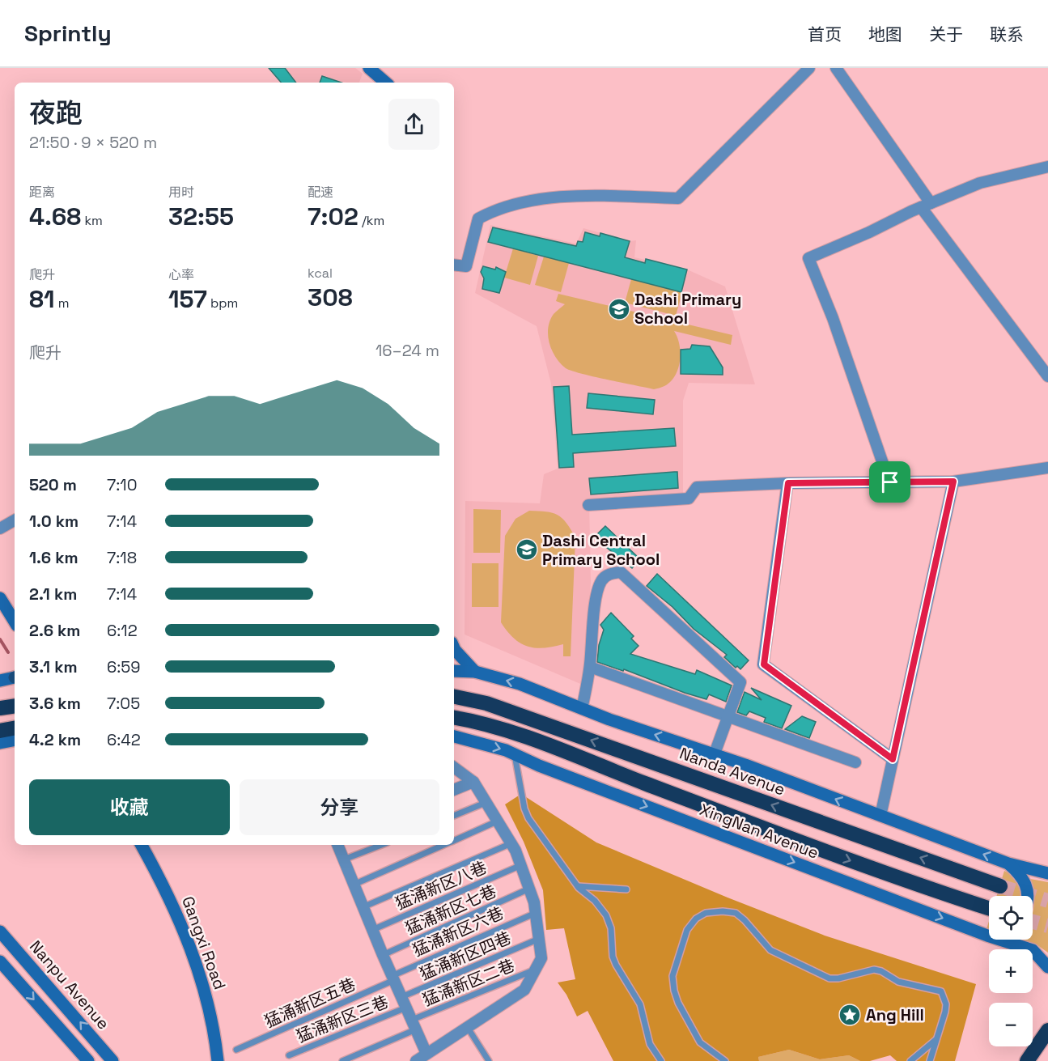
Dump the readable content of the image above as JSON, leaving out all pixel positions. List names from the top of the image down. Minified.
{"streets":{"highway":["Nanda Avenue"],"main road":["XingNan Avenue","Gangxi Road","Nanpu Avenue"],"lane":["猛涌新区八巷","猛涌新区七巷","猛涌新区六巷","猛涌新区四巷","猛涌新区二巷","猛涌新区五巷","猛涌新区三巷"]},"crossings":[["猛涌新区六巷","猛涌新区五巷"],["猛涌新区四巷","猛涌新区三巷"]],"places":{"school or university":["Dashi Primary School","Dashi Central Primary School"],"place":["Ang Hill"]},"page":{"header":"Sprintly","nav":["首页","地图","关于","联系"],"heading":["夜跑","21:50 · 9 × 520 m"],"stats":[["距离","4.68 km"],["用时","32:55"],["配速","7:02 /km"],["爬升","81 m"],["心率","157 bpm"],["kcal","308"]],"chart":["爬升","16–24 m"],"list":[{"name":"520 m","note":"7:10"},{"name":"1.0 km","note":"7:14"},{"name":"1.6 km","note":"7:18"},{"name":"2.1 km","note":"7:14"},{"name":"2.6 km","note":"6:12"},{"name":"3.1 km","note":"6:59"},{"name":"3.6 km","note":"7:05"},{"name":"4.2 km","note":"6:42"}],"buttons":["收藏","分享"],"map_buttons":["+","−"]}}
